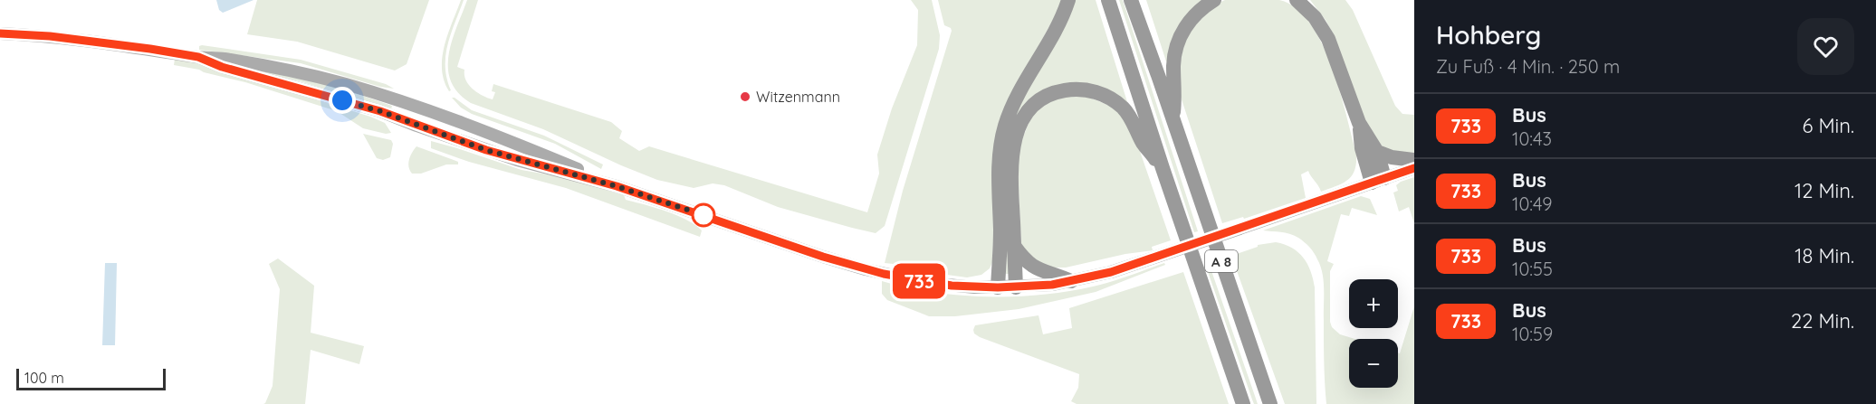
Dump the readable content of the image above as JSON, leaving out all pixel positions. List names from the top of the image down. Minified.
{"streets":{"highway":["A 8"]},"places":["Witzenmann"],"lines":["bus line 733"],"scale_bar":"100 m","page":{"on_map":"733","heading":["Hohberg","Zu Fuß · 4 Min. · 250 m"],"list":[{"mark":"733","name":"Bus","note":"10:43","value":"6 Min."},{"mark":"733","name":"Bus","note":"10:49","value":"12 Min."},{"mark":"733","name":"Bus","note":"10:55","value":"18 Min."},{"mark":"733","name":"Bus","note":"10:59","value":"22 Min."}],"map_buttons":["+","−"],"scale":"100 m"}}
